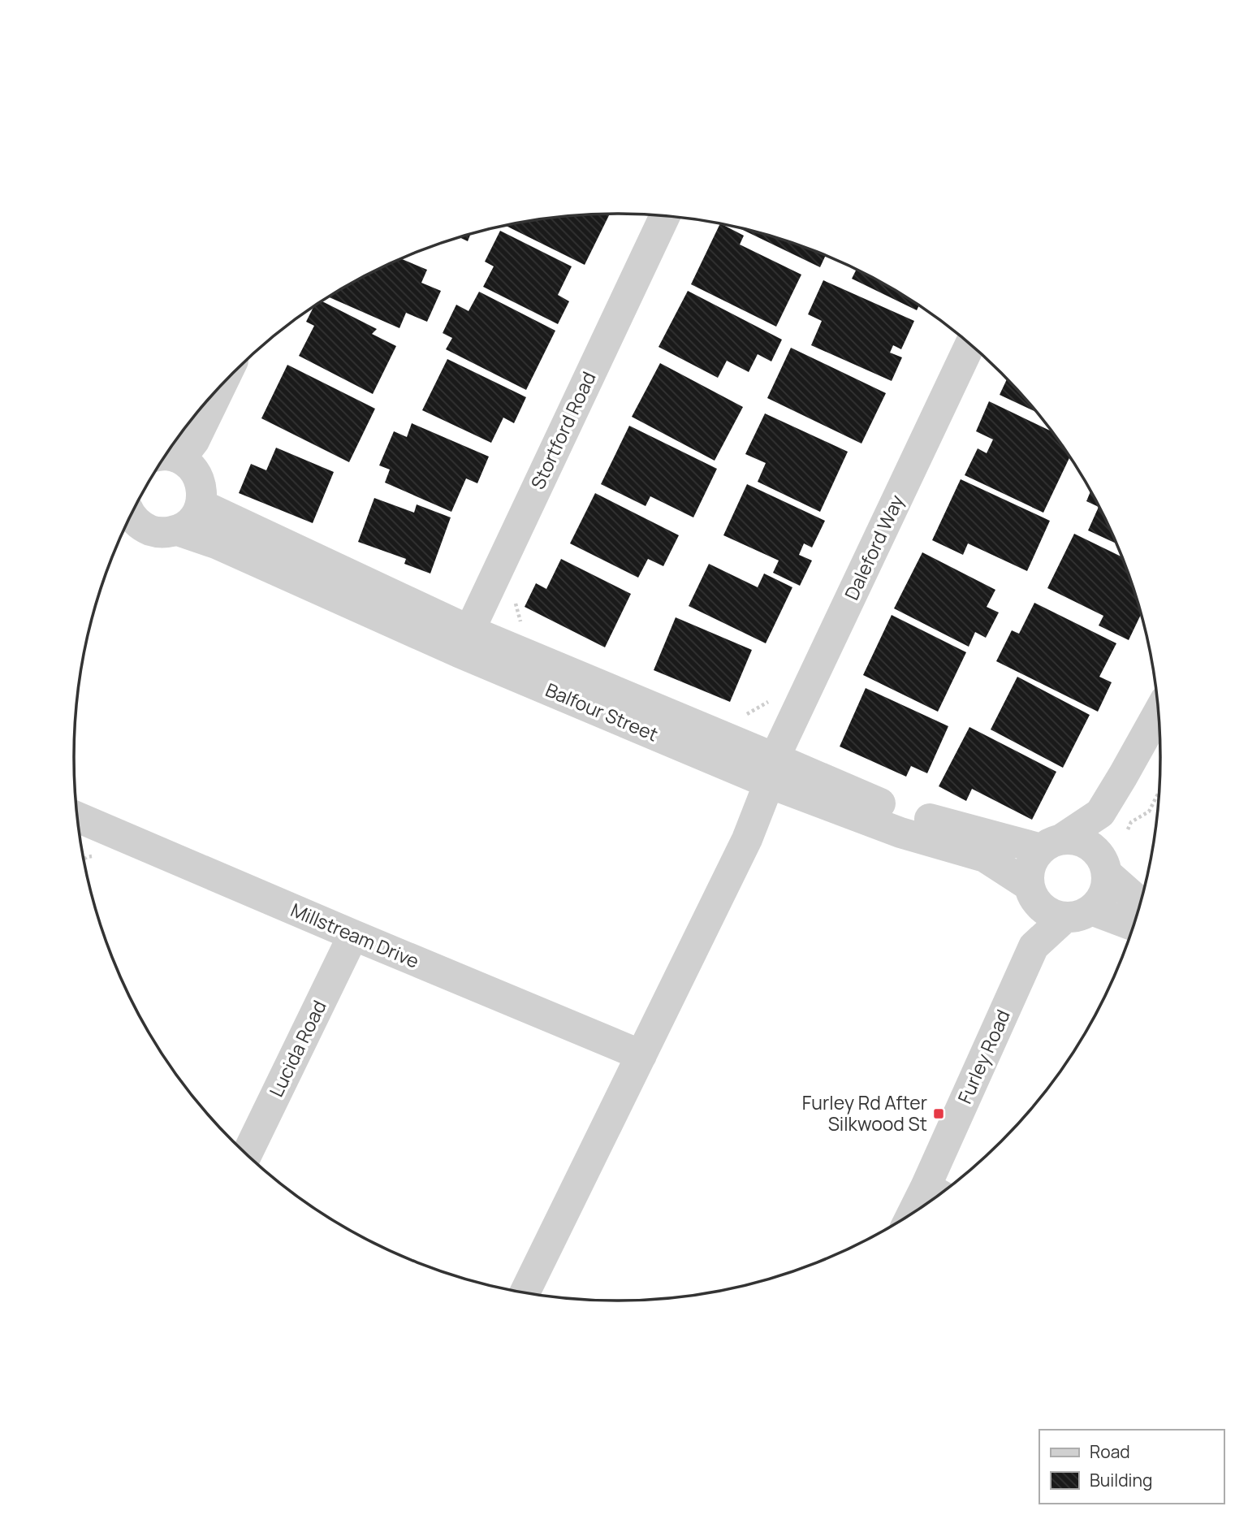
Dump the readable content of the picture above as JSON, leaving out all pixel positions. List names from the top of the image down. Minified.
{"streets":{"street":["Stortford Road","Daleford Way","Balfour Street","Millstream Drive","Lucida Road","Furley Road"]},"crossings":[["Stortford Road","Balfour Street"],["Daleford Way","Balfour Street"],["Balfour Street","Furley Road"],["Millstream Drive","Lucida Road"]],"places":{"transit":["Furley Rd After Silkwood St"]},"legend":["Road","Building"]}
